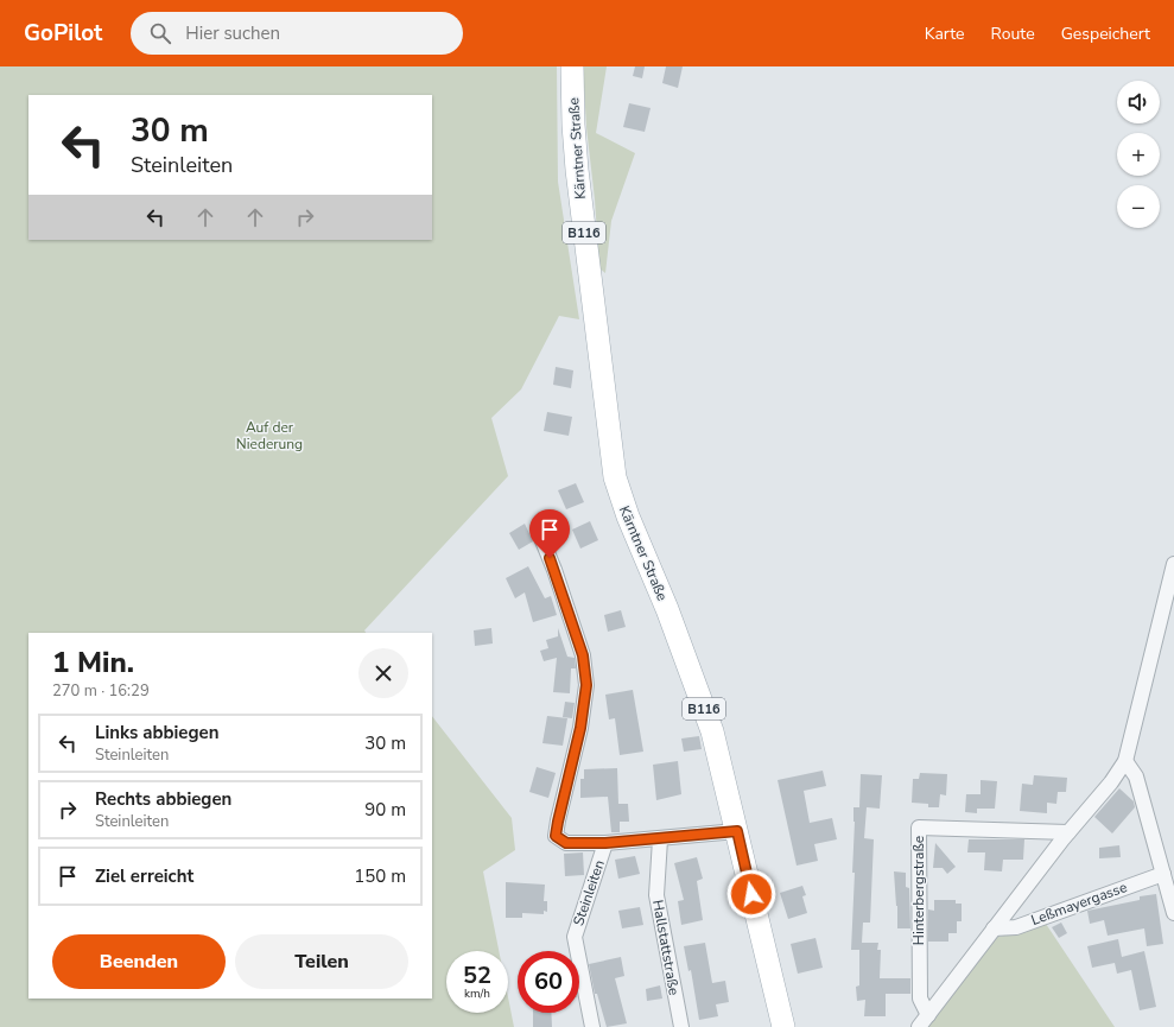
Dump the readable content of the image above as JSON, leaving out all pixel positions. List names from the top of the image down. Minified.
{"streets":{"main road":["Kärntner Straße","B116"],"street":["Hinterbergstraße","Steinleiten","Leßmayergasse","Hallstattstraße"]},"crossings":[["Kärntner Straße","Steinleiten"],["Steinleiten","Hallstattstraße"]],"parks":["Auf der Niederung"],"page":{"header":"GoPilot","search":"Hier suchen","nav":["Karte","Route","Gespeichert"],"map_buttons":["+","−"],"turn":["30 m","Steinleiten"],"heading":["1 Min.","270 m · 16:29"],"list":[{"name":"Links abbiegen","note":"Steinleiten","value":"30 m"},{"name":"Rechts abbiegen","note":"Steinleiten","value":"90 m"},{"name":"Ziel erreicht","value":"150 m"}],"buttons":["Beenden","Teilen"],"speed":"52 km/h","limit":"60"}}
